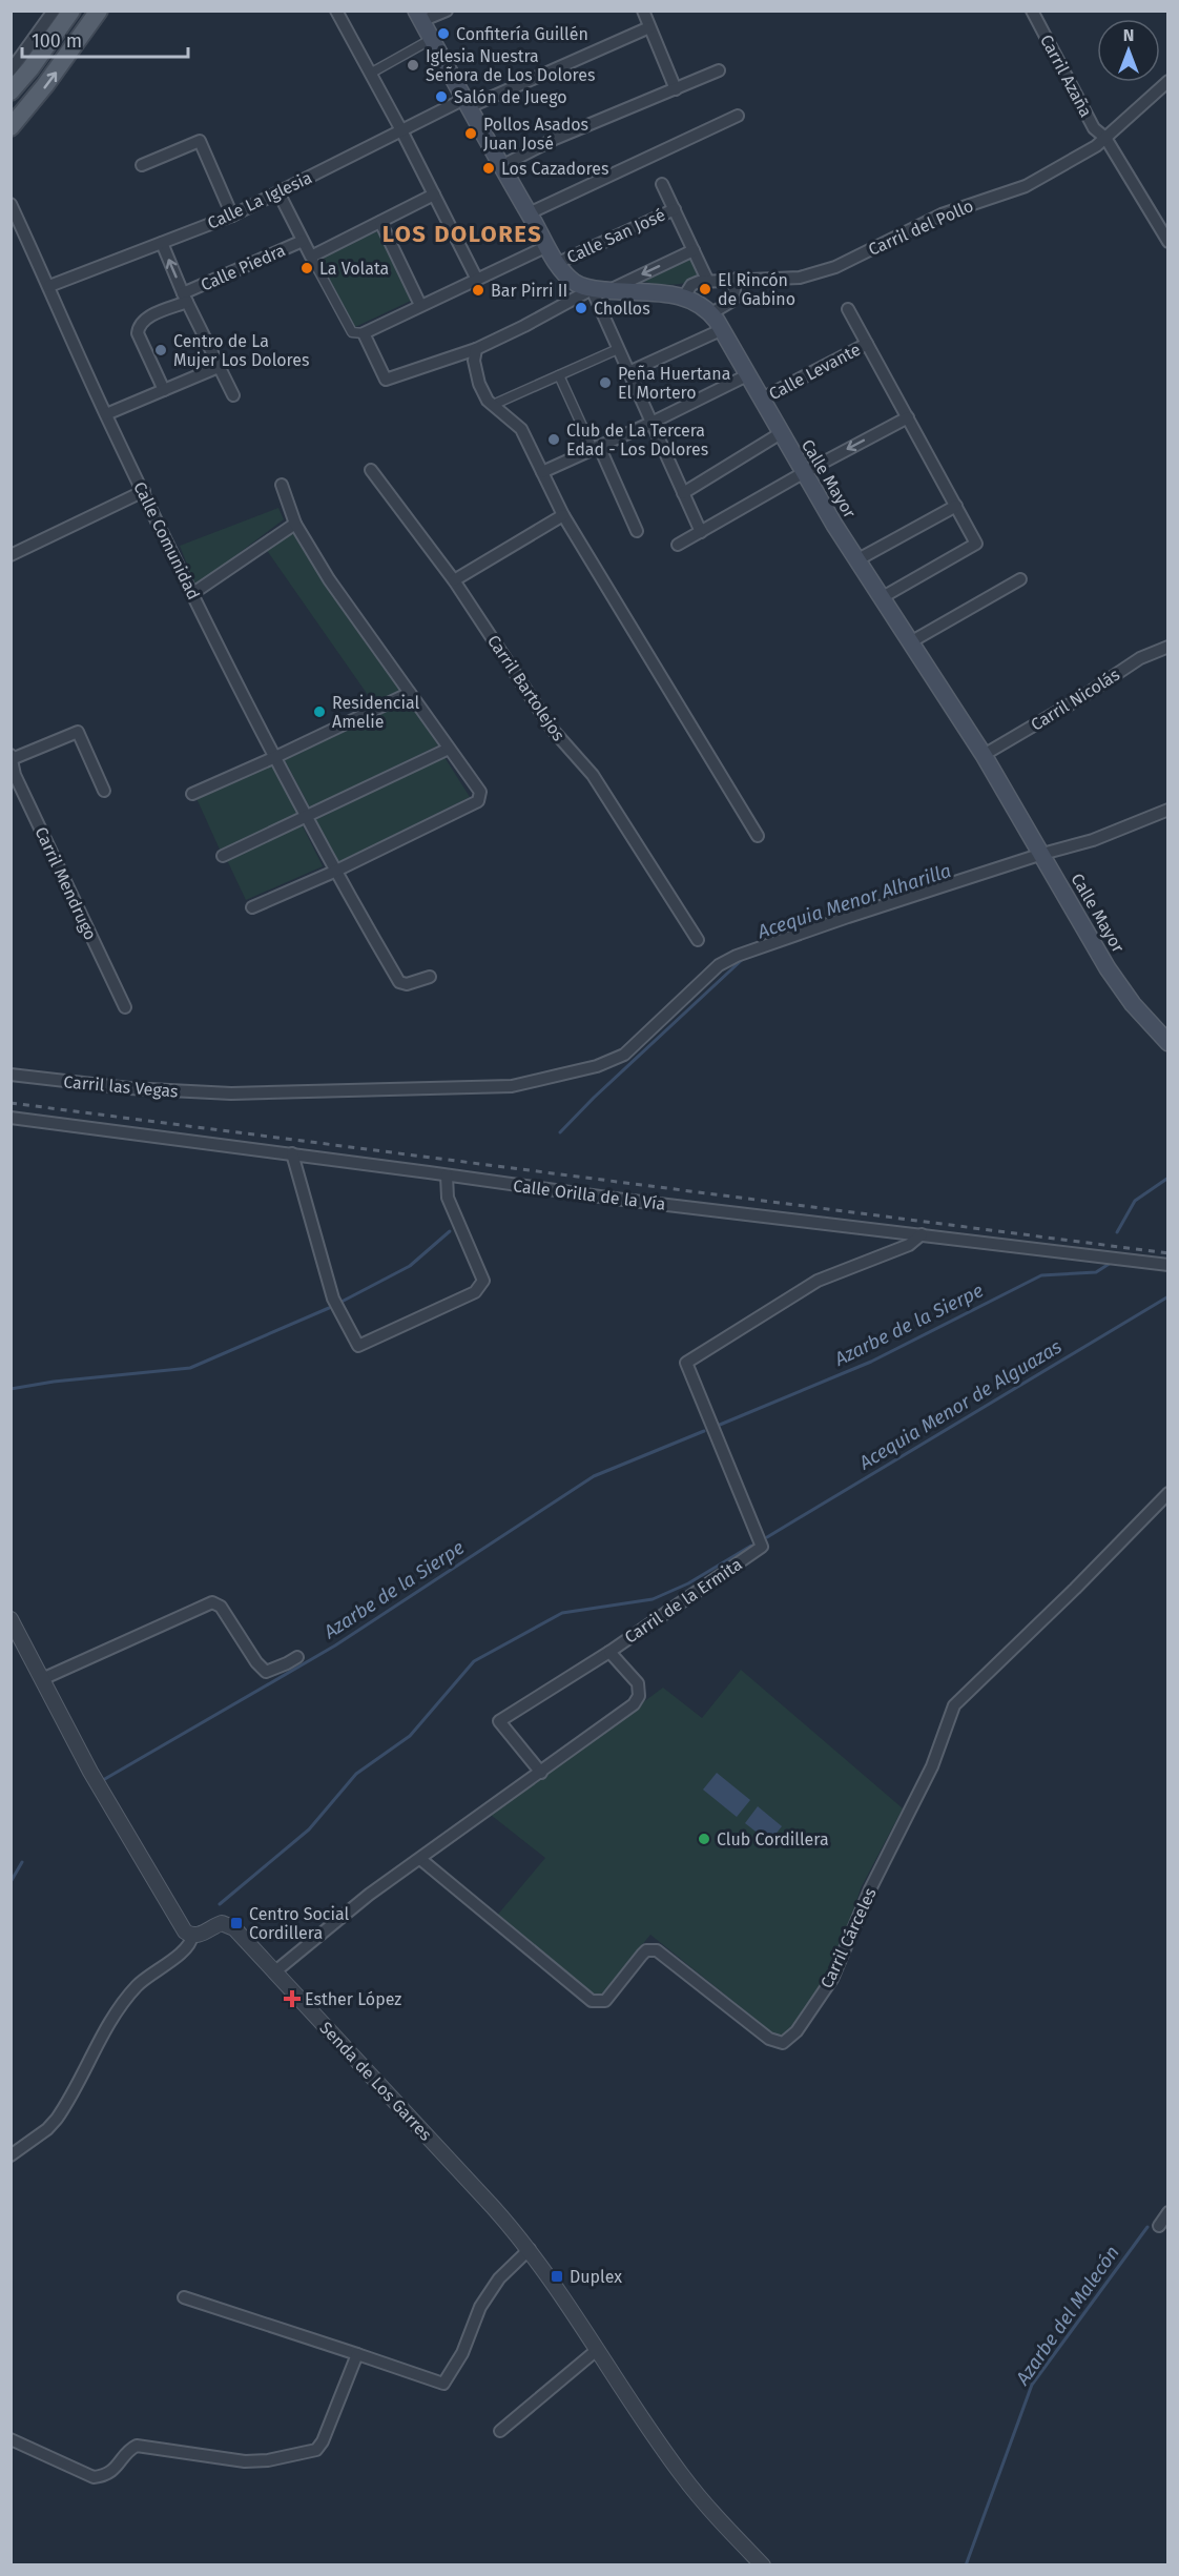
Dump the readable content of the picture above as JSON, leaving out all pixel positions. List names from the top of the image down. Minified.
{"streets":{"main road":["Calle Mayor"],"street":["Carril Azaña","Calle La Iglesia","Carril del Pollo","Calle San José","Calle Piedra","Calle Levante","Calle Comunidad","Carril Bartolejos","Carril Nicolás","Carril Mendrugo","Carril las Vegas","Calle Orilla de la Vía","Carril de la Ermita","Carril Cárceles","Senda de Los Garres"]},"crossings":[["Carril Azaña","Carril del Pollo"],["Calle La Iglesia","Calle Mayor"],["Calle La Iglesia","Calle Comunidad"],["Calle San José","Calle Mayor"],["Calle Levante","Calle Mayor"],["Calle Mayor","Carril Nicolás"],["Calle Mayor","Carril las Vegas"],["Calle Orilla de la Vía","Carril de la Ermita"],["Carril de la Ermita","Carril Cárceles"],["Carril de la Ermita","Senda de Los Garres"]],"districts":["LOS DOLORES"],"water":["Acequia Menor Alharilla","Azarbe de la Sierpe","Acequia Menor de Alguazas","Azarbe del Malecón"],"places":{"other":["Confitería Guillén","Iglesia Nuestra Señora de Los Dolores","Salón de Juego","Pollos Asados Juan José","Los Cazadores","La Volata","El Rincón de Gabino","Bar Pirri II","Chollos","Centro de La Mujer Los Dolores","Peña Huertana El Mortero","Club de La Tercera Edad - Los Dolores","Residencial Amelie","Club Cordillera"],"transit":["Centro Social Cordillera","Duplex"],"health":["Esther López"]},"scale_bar":"100 m","north":"top"}
